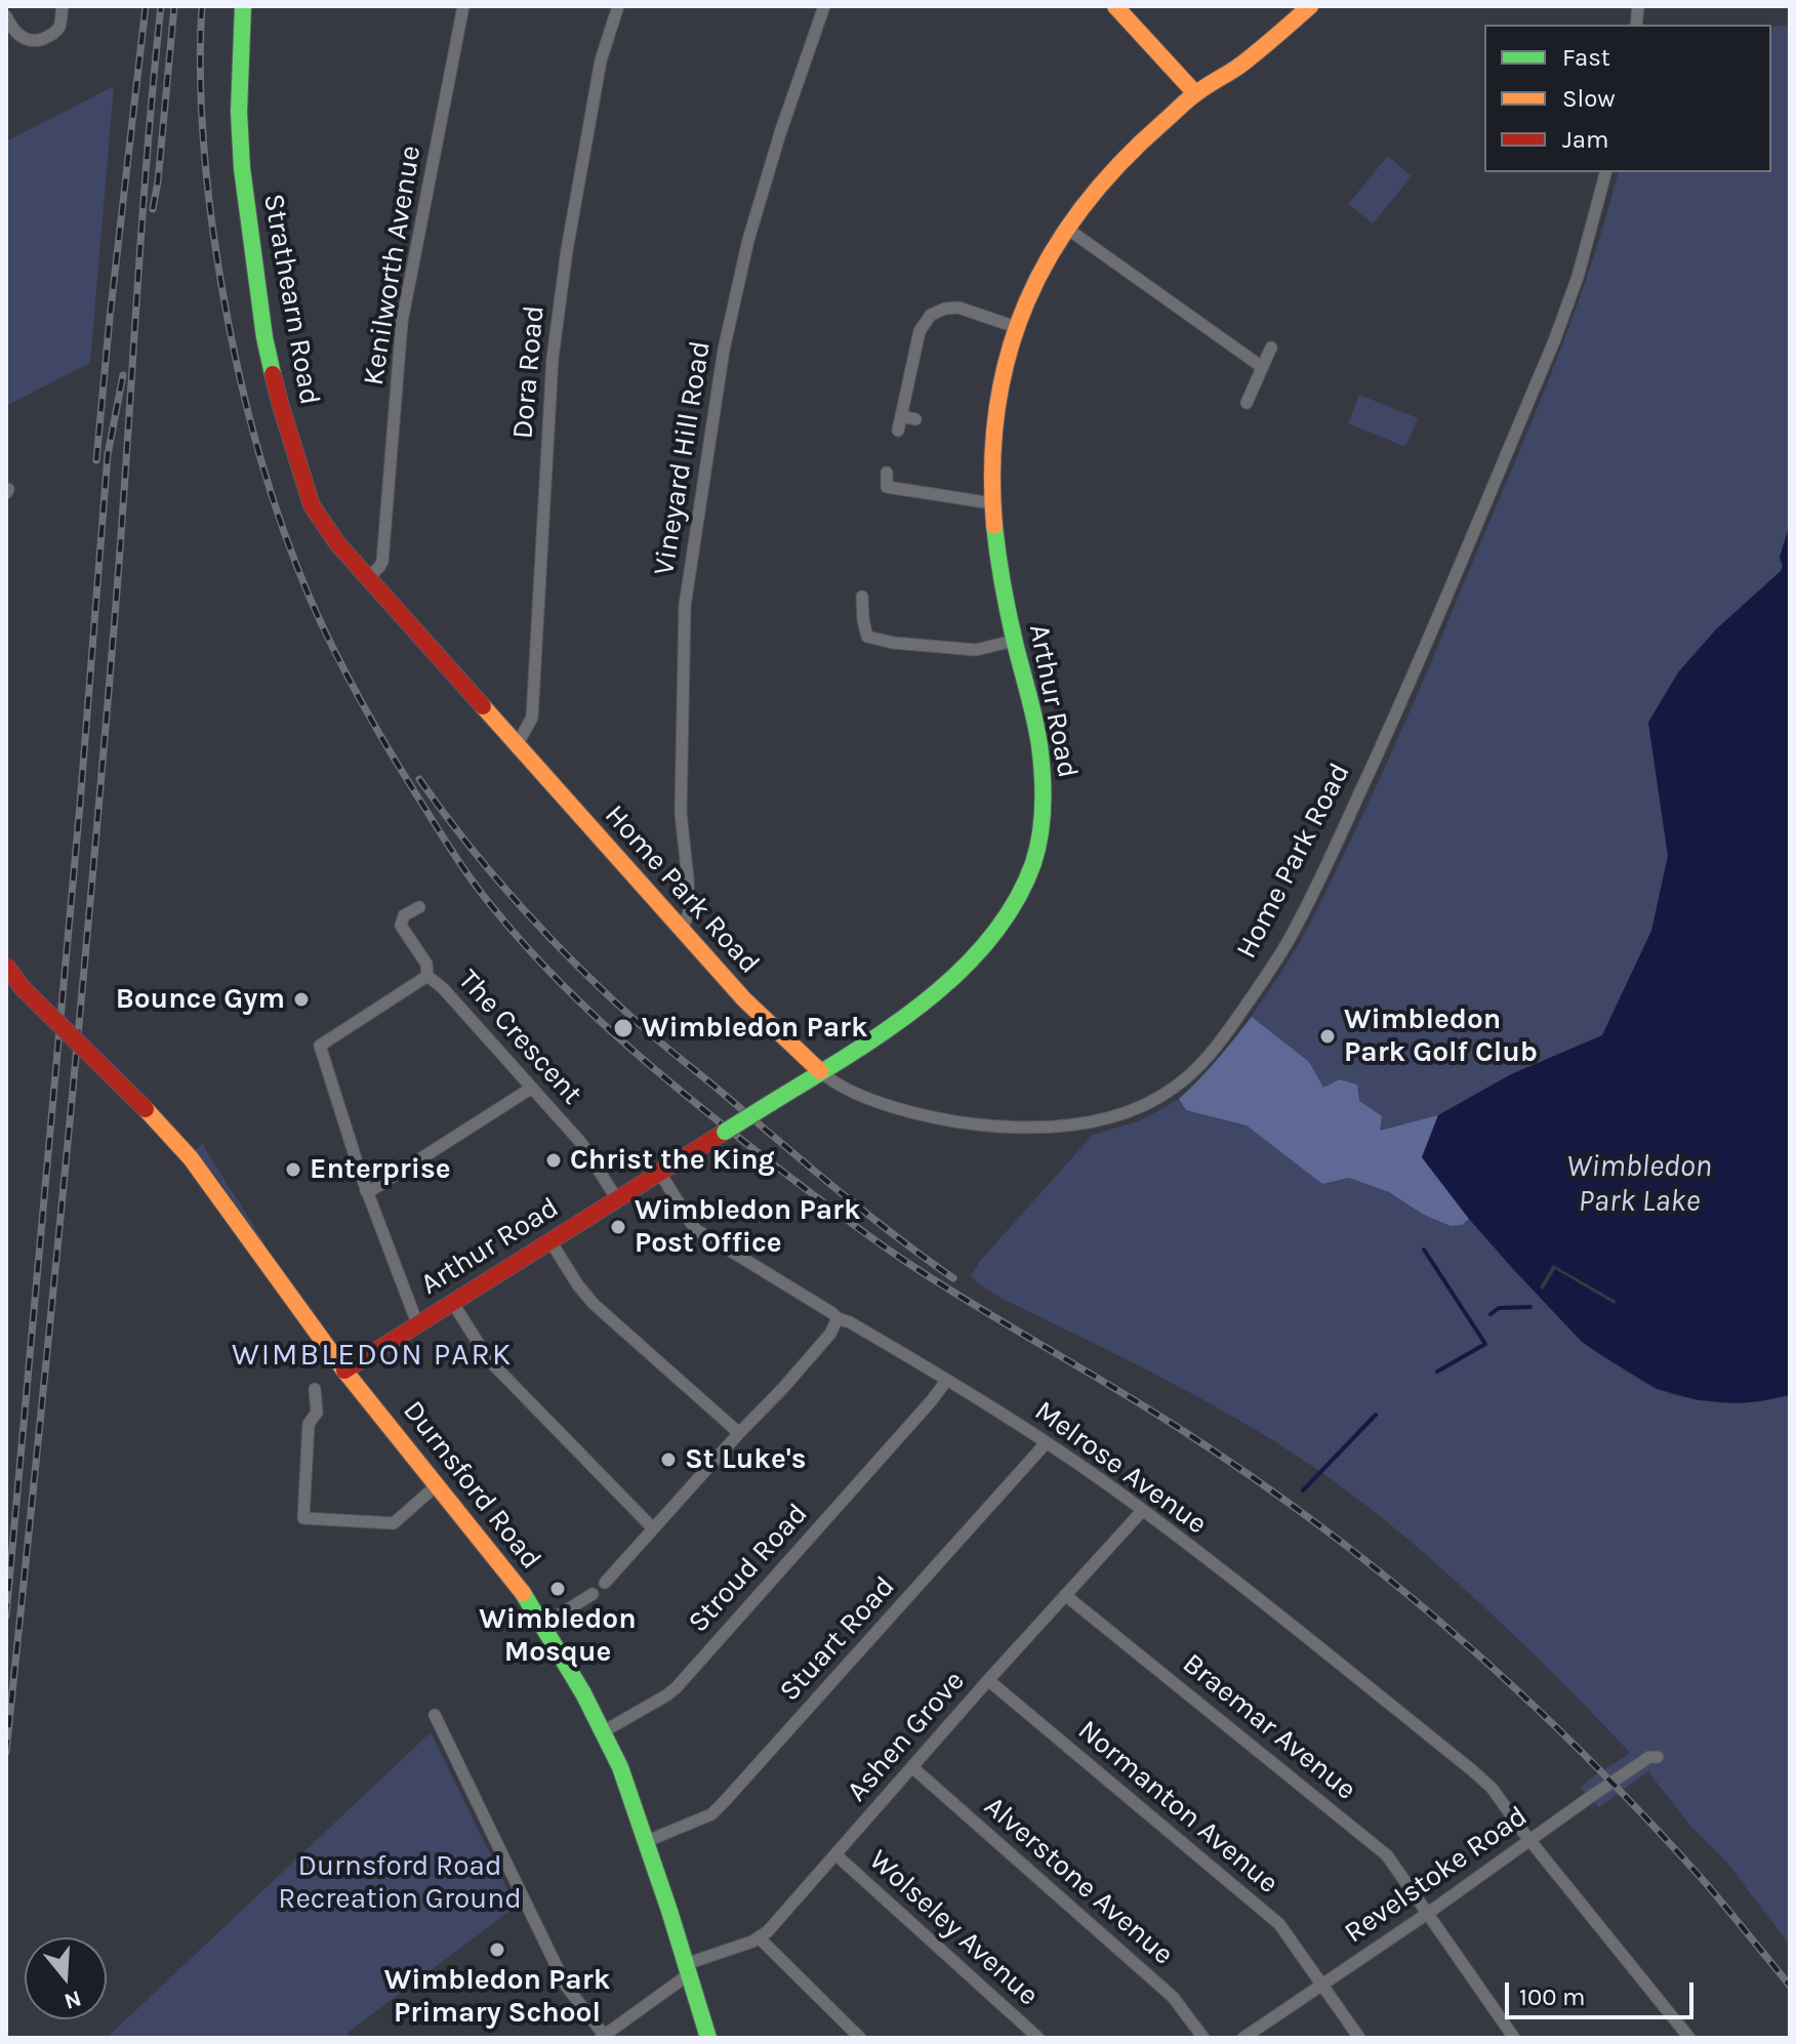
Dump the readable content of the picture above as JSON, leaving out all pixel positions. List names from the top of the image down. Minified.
{"streets":{"street":["Kenilworth Avenue","Strathearn Road","Dora Road","Vineyard Hill Road","Arthur Road","Home Park Road","The Crescent","Melrose Avenue","Durnsford Road","Stroud Road","Stuart Road","Braemar Avenue","Ashen Grove","Normanton Avenue","Revelstoke Road","Alverstone Avenue","Wolseley Avenue"]},"crossings":[["Kenilworth Avenue","Strathearn Road"],["Kenilworth Avenue","Home Park Road"],["Strathearn Road","Home Park Road"],["Dora Road","Home Park Road"],["Vineyard Hill Road","Home Park Road"],["Arthur Road","Home Park Road"],["Arthur Road","The Crescent"],["Arthur Road","Melrose Avenue"],["Arthur Road","Durnsford Road"],["Melrose Avenue","Stroud Road"],["Melrose Avenue","Stuart Road"],["Melrose Avenue","Ashen Grove"],["Melrose Avenue","Revelstoke Road"],["Durnsford Road","Stroud Road"],["Durnsford Road","Stuart Road"],["Durnsford Road","Ashen Grove"],["Braemar Avenue","Ashen Grove"],["Braemar Avenue","Revelstoke Road"],["Ashen Grove","Normanton Avenue"],["Ashen Grove","Alverstone Avenue"],["Ashen Grove","Wolseley Avenue"],["Normanton Avenue","Revelstoke Road"]],"districts":["WIMBLEDON PARK"],"water":["Wimbledon Park Lake"],"parks":["Durnsford Road Recreation Ground"],"places":["Bounce Gym","Wimbledon Park","Wimbledon Park Golf Club","Christ the King","Enterprise","Wimbledon Park Post Office","St Luke's","Wimbledon Mosque","Wimbledon Park Primary School"],"legend":["Fast","Slow","Jam"],"scale_bar":"100 m","north":"bottom"}
